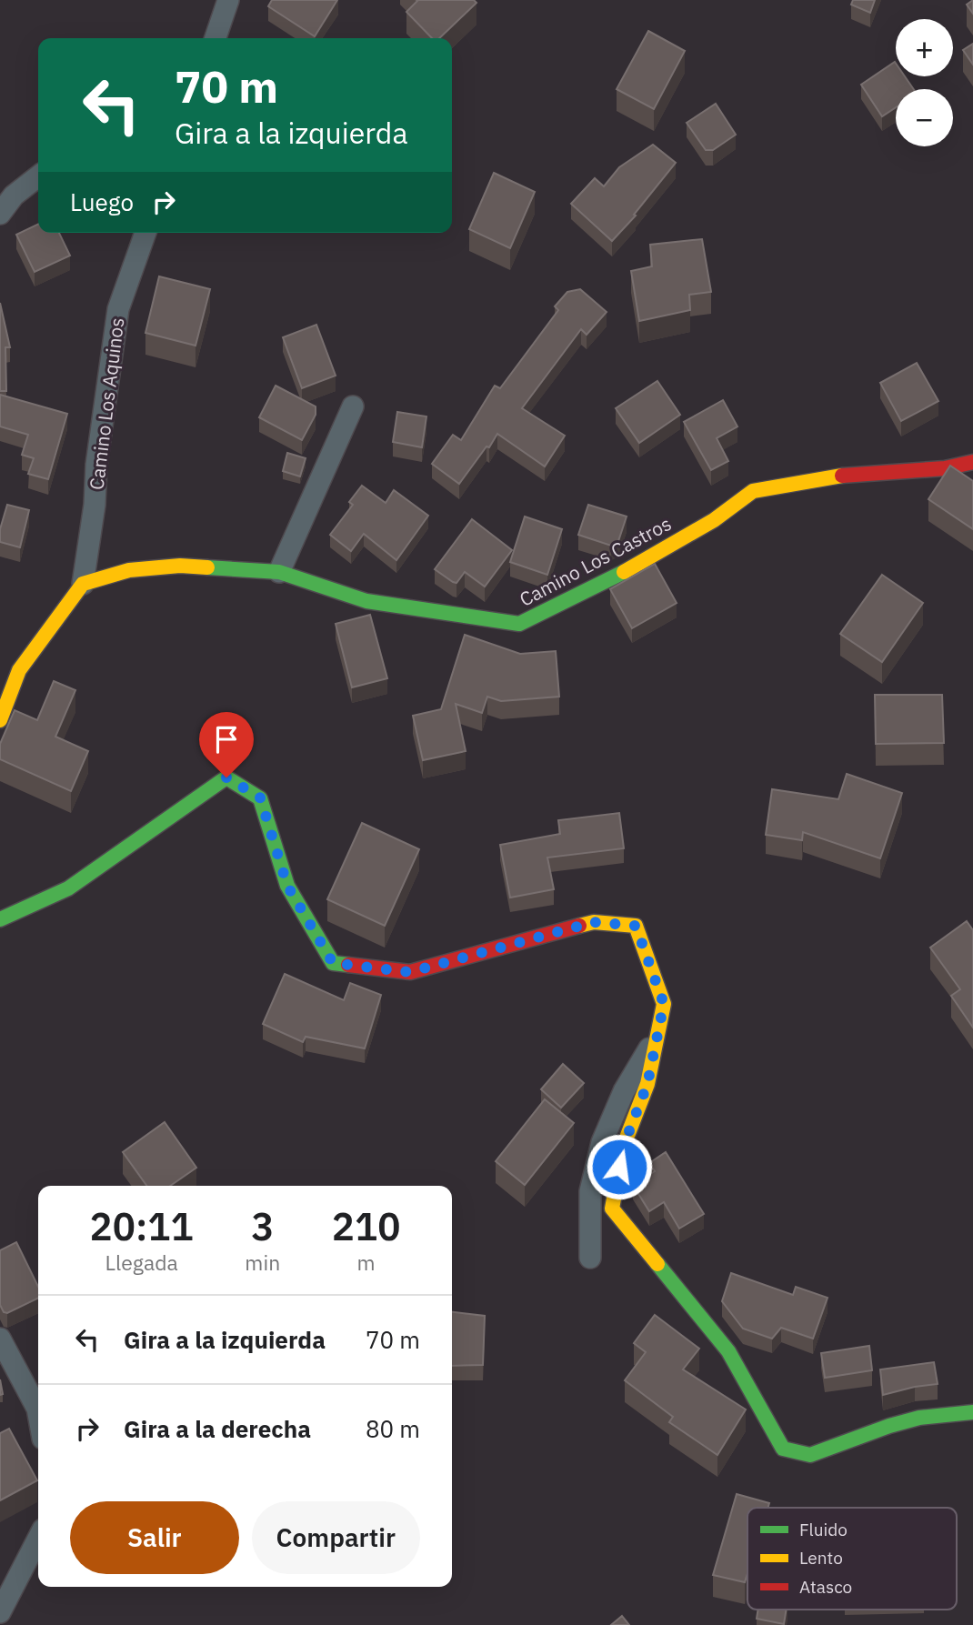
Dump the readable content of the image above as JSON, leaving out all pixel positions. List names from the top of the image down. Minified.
{"streets":{"street":["Camino Los Aquinos","Camino Los Castros"]},"crossings":[["Camino Los Aquinos","Camino Los Castros"]],"legend":["Fluido","Lento","Atasco"],"page":{"map_buttons":["+","−"],"turn":["70 m","Gira a la izquierda"],"then":"Luego","eta":["20:11","Llegada","3","min","210","m"],"list":[{"name":"Gira a la izquierda","value":"70 m"},{"name":"Gira a la derecha","value":"80 m"}],"buttons":["Salir","Compartir"]}}
